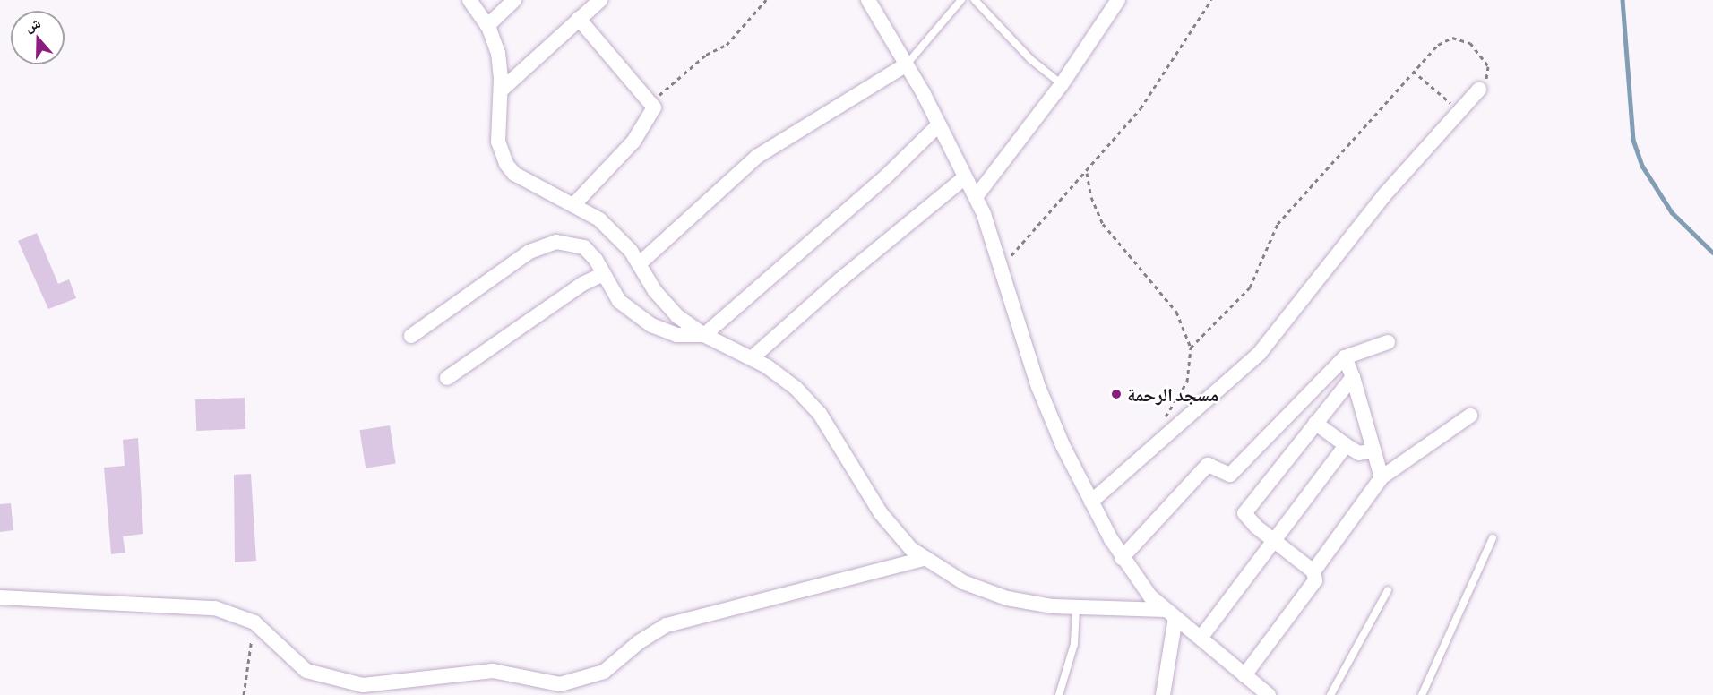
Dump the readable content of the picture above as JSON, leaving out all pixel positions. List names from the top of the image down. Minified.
{"places":["مسجد الرحمة"],"north":"top"}
